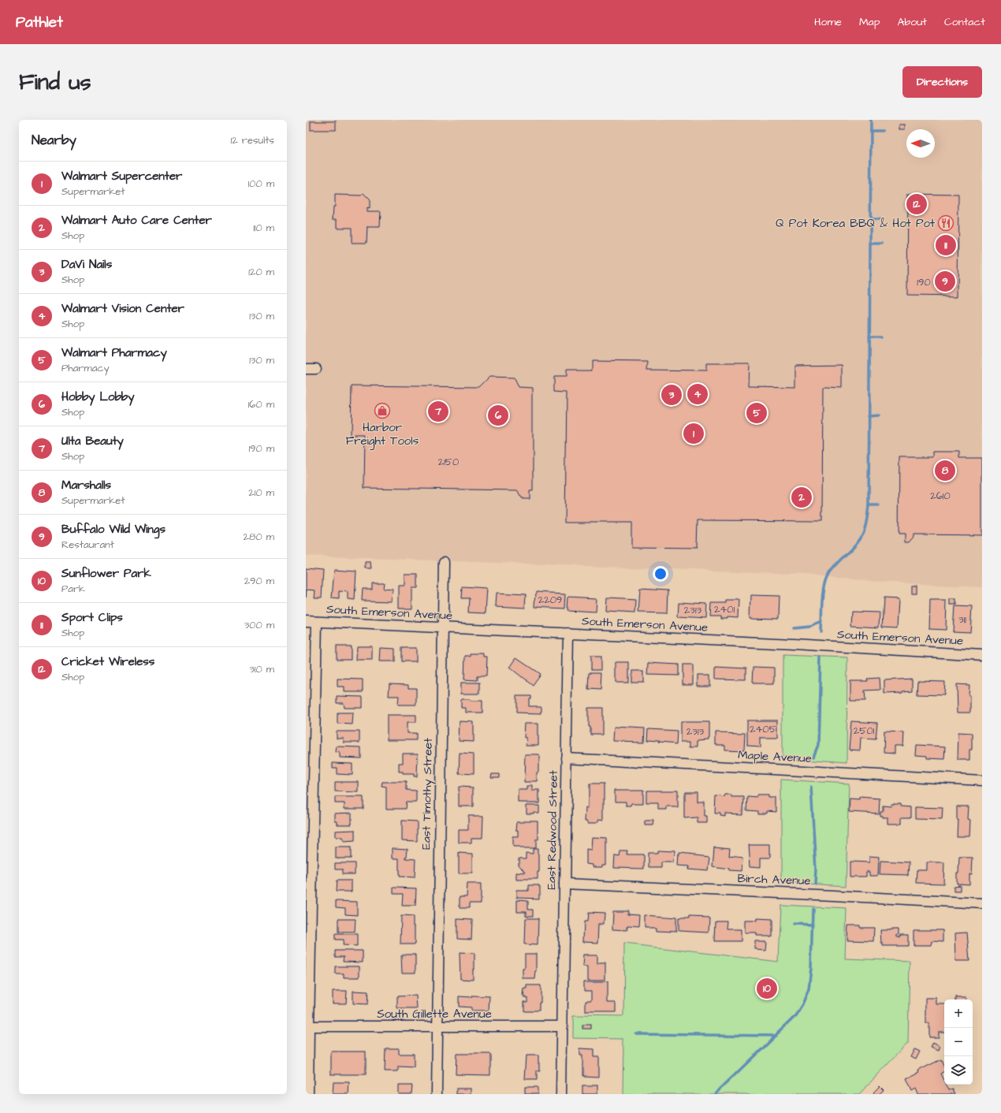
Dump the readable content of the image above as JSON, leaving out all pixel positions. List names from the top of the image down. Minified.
{"streets":{"street":["South Emerson Avenue","Maple Avenue","East Timothy Street","East Redwood Street","Birch Avenue","South Gillette Avenue"]},"crossings":[["South Emerson Avenue","East Timothy Street"],["South Emerson Avenue","East Redwood Street"],["Maple Avenue","East Redwood Street"],["East Timothy Street","South Gillette Avenue"],["East Redwood Street","Birch Avenue"],["East Redwood Street","South Gillette Avenue"]],"places":{"restaurant":["Q Pot Korea BBQ & Hot Pot"],"shop":["Harbor Freight Tools"]},"house_numbers":["190","2150","2610","2209","2401","2313","311","2405","2501","2313"],"north":"left","page":{"header":"Pathlet","nav":["Home","Map","About","Contact"],"buttons":"Directions","title":"Find us","heading":["Nearby","12 results"],"list":[{"mark":"1","name":"Walmart Supercenter","note":"Supermarket","value":"100 m"},{"mark":"2","name":"Walmart Auto Care Center","note":"Shop","value":"110 m"},{"mark":"3","name":"DaVi Nails","note":"Shop","value":"120 m"},{"mark":"4","name":"Walmart Vision Center","note":"Shop","value":"130 m"},{"mark":"5","name":"Walmart Pharmacy","note":"Pharmacy","value":"130 m"},{"mark":"6","name":"Hobby Lobby","note":"Shop","value":"160 m"},{"mark":"7","name":"Ulta Beauty","note":"Shop","value":"190 m"},{"mark":"8","name":"Marshalls","note":"Supermarket","value":"210 m"},{"mark":"9","name":"Buffalo Wild Wings","note":"Restaurant","value":"280 m"},{"mark":"10","name":"Sunflower Park","note":"Park","value":"290 m"},{"mark":"11","name":"Sport Clips","note":"Shop","value":"300 m"},{"mark":"12","name":"Cricket Wireless","note":"Shop","value":"310 m"}],"pins":["12","11","9","4","3","7","5","6","1","8","2","10"],"map_buttons":["+","−"]}}
